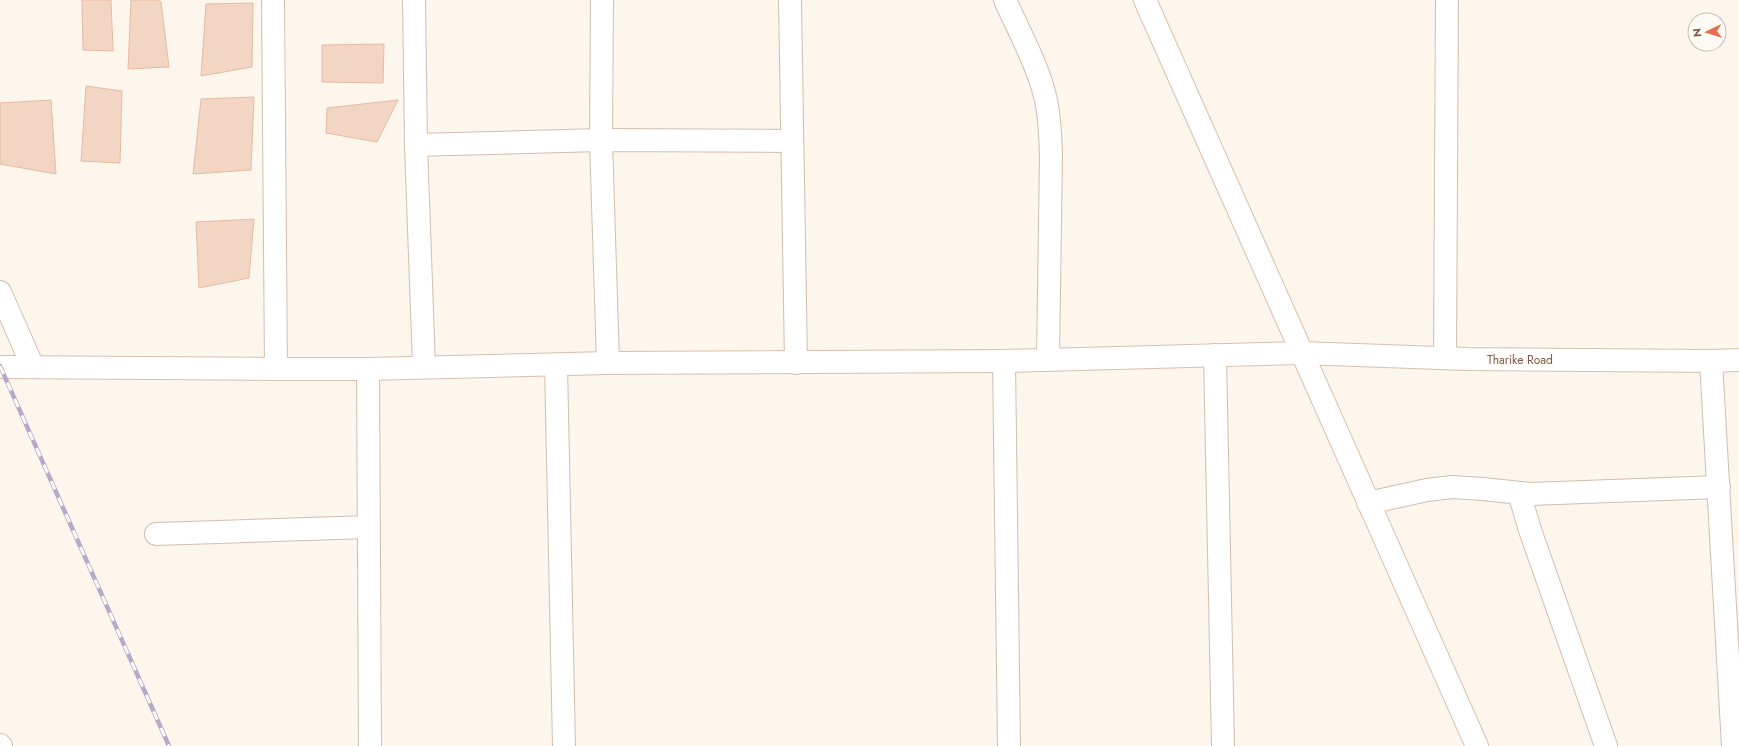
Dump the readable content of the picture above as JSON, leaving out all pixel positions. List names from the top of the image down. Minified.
{"streets":{"street":["Tharike Road"]},"north":"left"}
